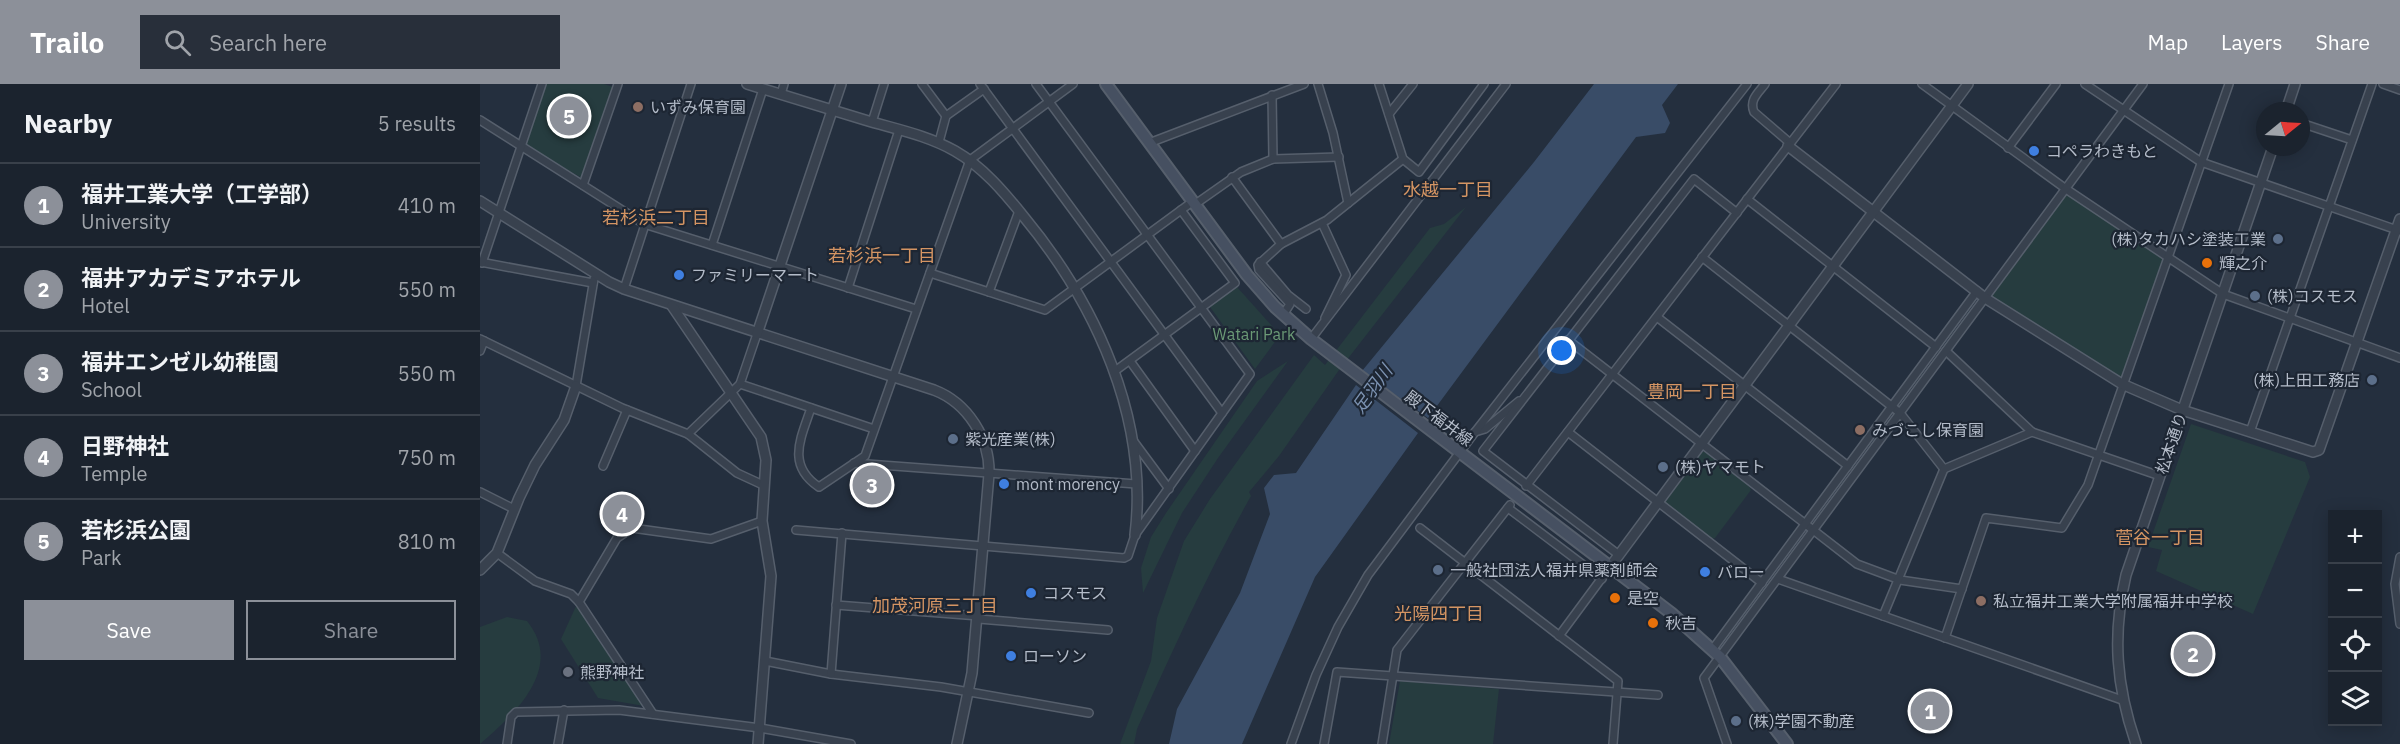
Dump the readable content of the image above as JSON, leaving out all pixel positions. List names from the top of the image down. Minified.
{"streets":{"main road":["殿下福井線"],"street":["松本通り"]},"districts":["水越一丁目","若杉浜二丁目","若杉浜一丁目","豊岡一丁目","菅谷一丁目","加茂河原三丁目","光陽四丁目"],"water":["足羽川"],"parks":["Watari Park"],"places":["いずみ保育園","コペラわきもと","(株)タカハシ塗装工業","輝之介","ファミリーマート","(株)コスモス","(株)上田工務店","みづこし保育園","紫光産業(株)","(株)ヤマモト","mont morency","一般社団法人福井県薬剤師会","バロー","コスモス","是空","私立福井工業大学附属福井中学校","秋吉","ローソン","熊野神社","(株)学園不動産"],"north":"right","page":{"header":"Trailo","search":"Search here","nav":["Map","Layers","Share"],"heading":["Nearby","5 results"],"pins":["5","3","4","2","1"],"list":[{"mark":"1","name":"福井工業大学（工学部）","note":"University","value":"410 m"},{"mark":"2","name":"福井アカデミアホテル","note":"Hotel","value":"550 m"},{"mark":"3","name":"福井エンゼル幼稚園","note":"School","value":"550 m"},{"mark":"4","name":"日野神社","note":"Temple","value":"750 m"},{"mark":"5","name":"若杉浜公園","note":"Park","value":"810 m"}],"map_buttons":["+","−"],"buttons":["Save","Share"]}}
